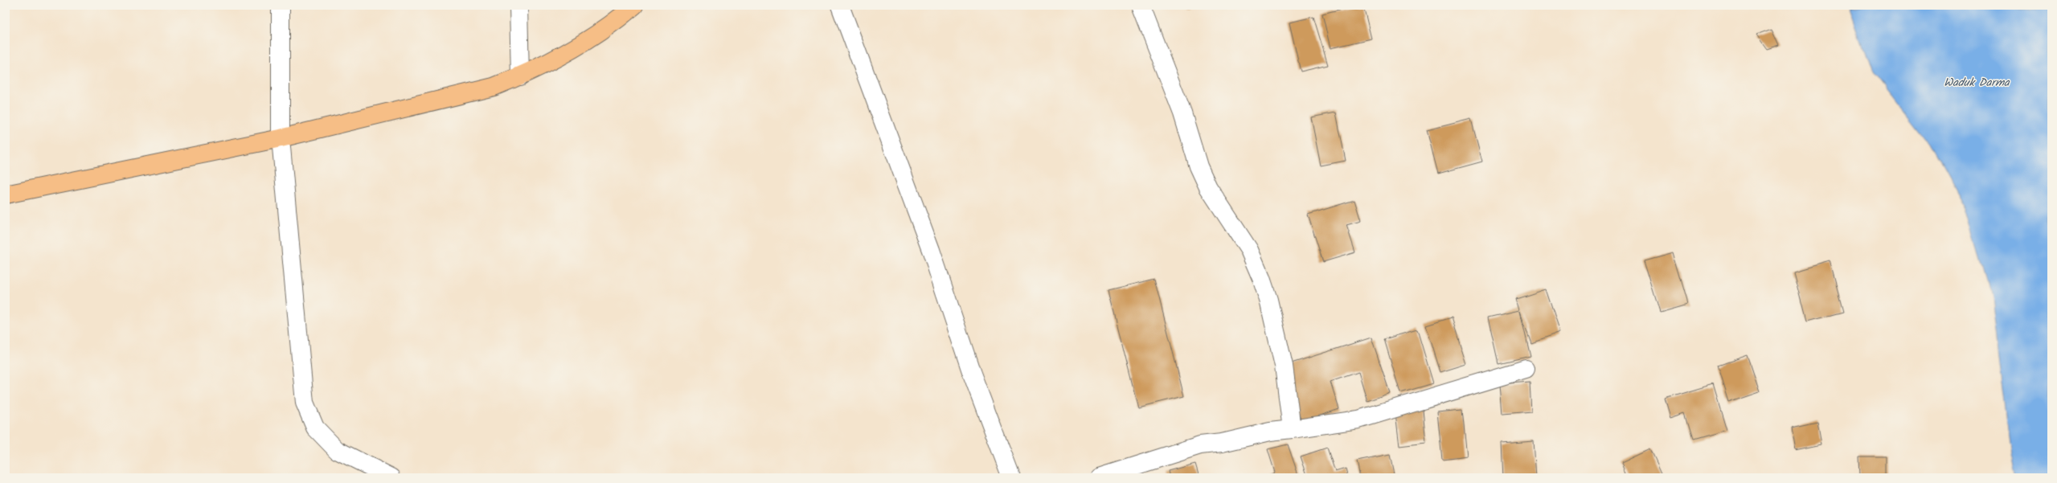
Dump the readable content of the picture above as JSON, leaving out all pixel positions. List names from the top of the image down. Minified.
{"water":["Waduk Darma"]}
